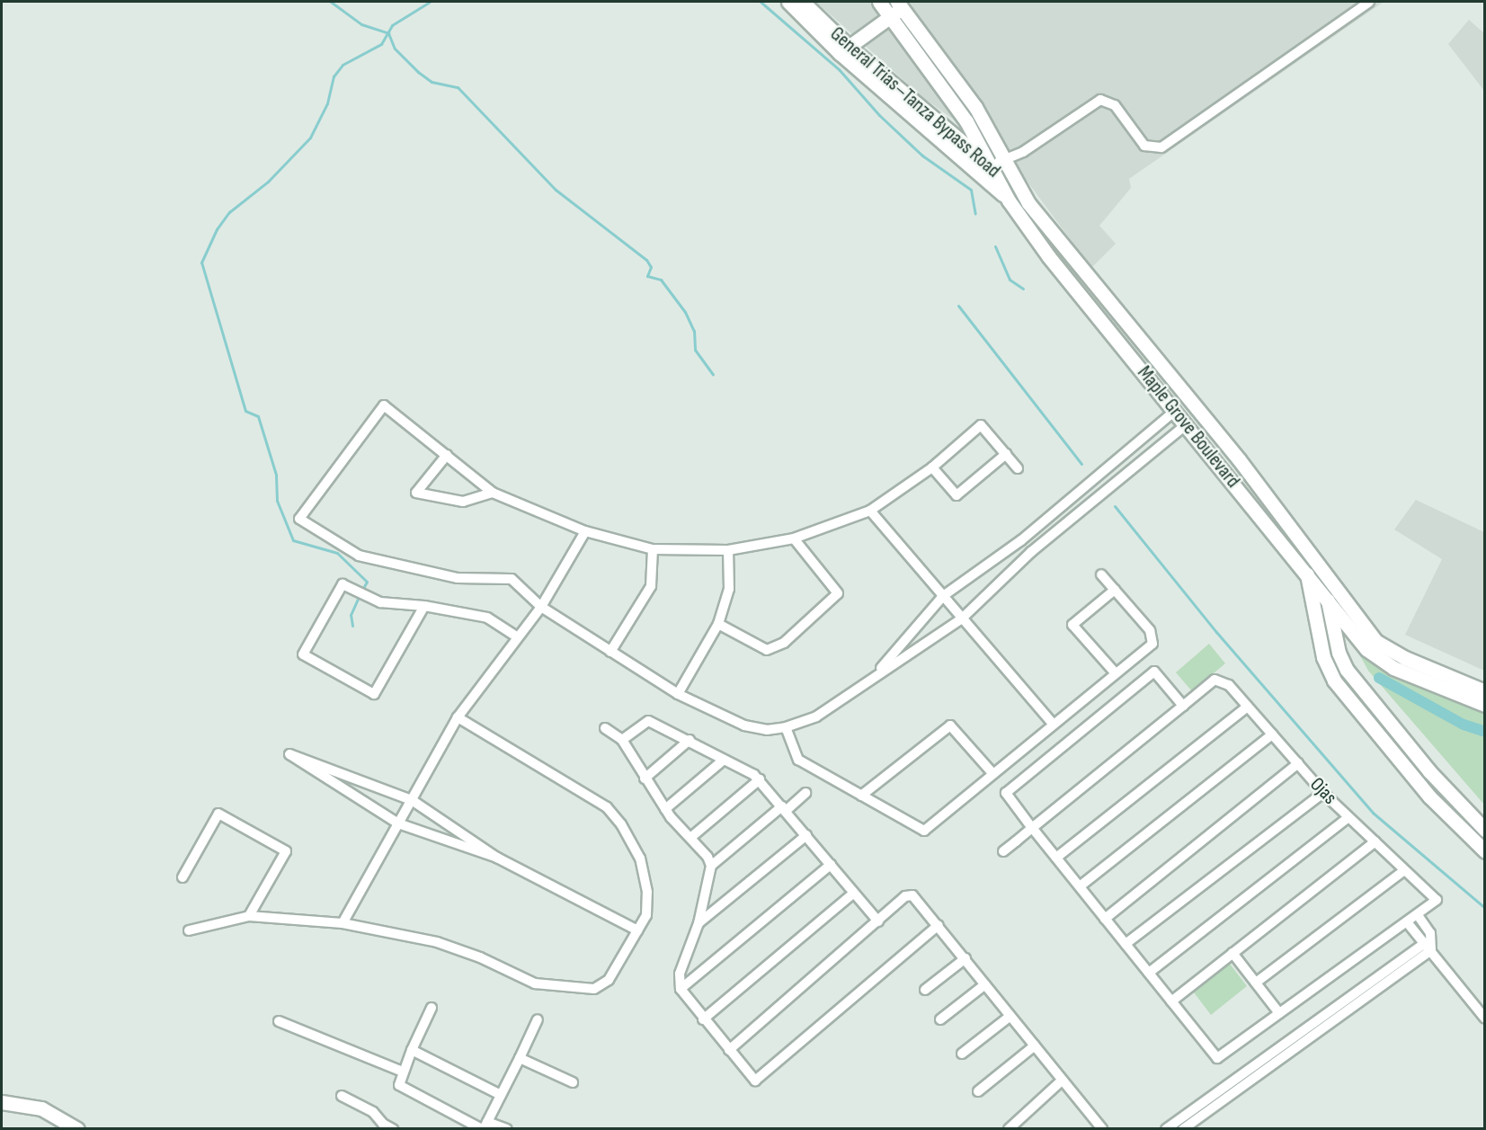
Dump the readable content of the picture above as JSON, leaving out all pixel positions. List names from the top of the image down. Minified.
{"streets":{"main road":["General Trias–Tanza Bypass Road","Maple Grove Boulevard"],"street":["Ojas"]},"crossings":[["General Trias–Tanza Bypass Road","Maple Grove Boulevard"]]}
